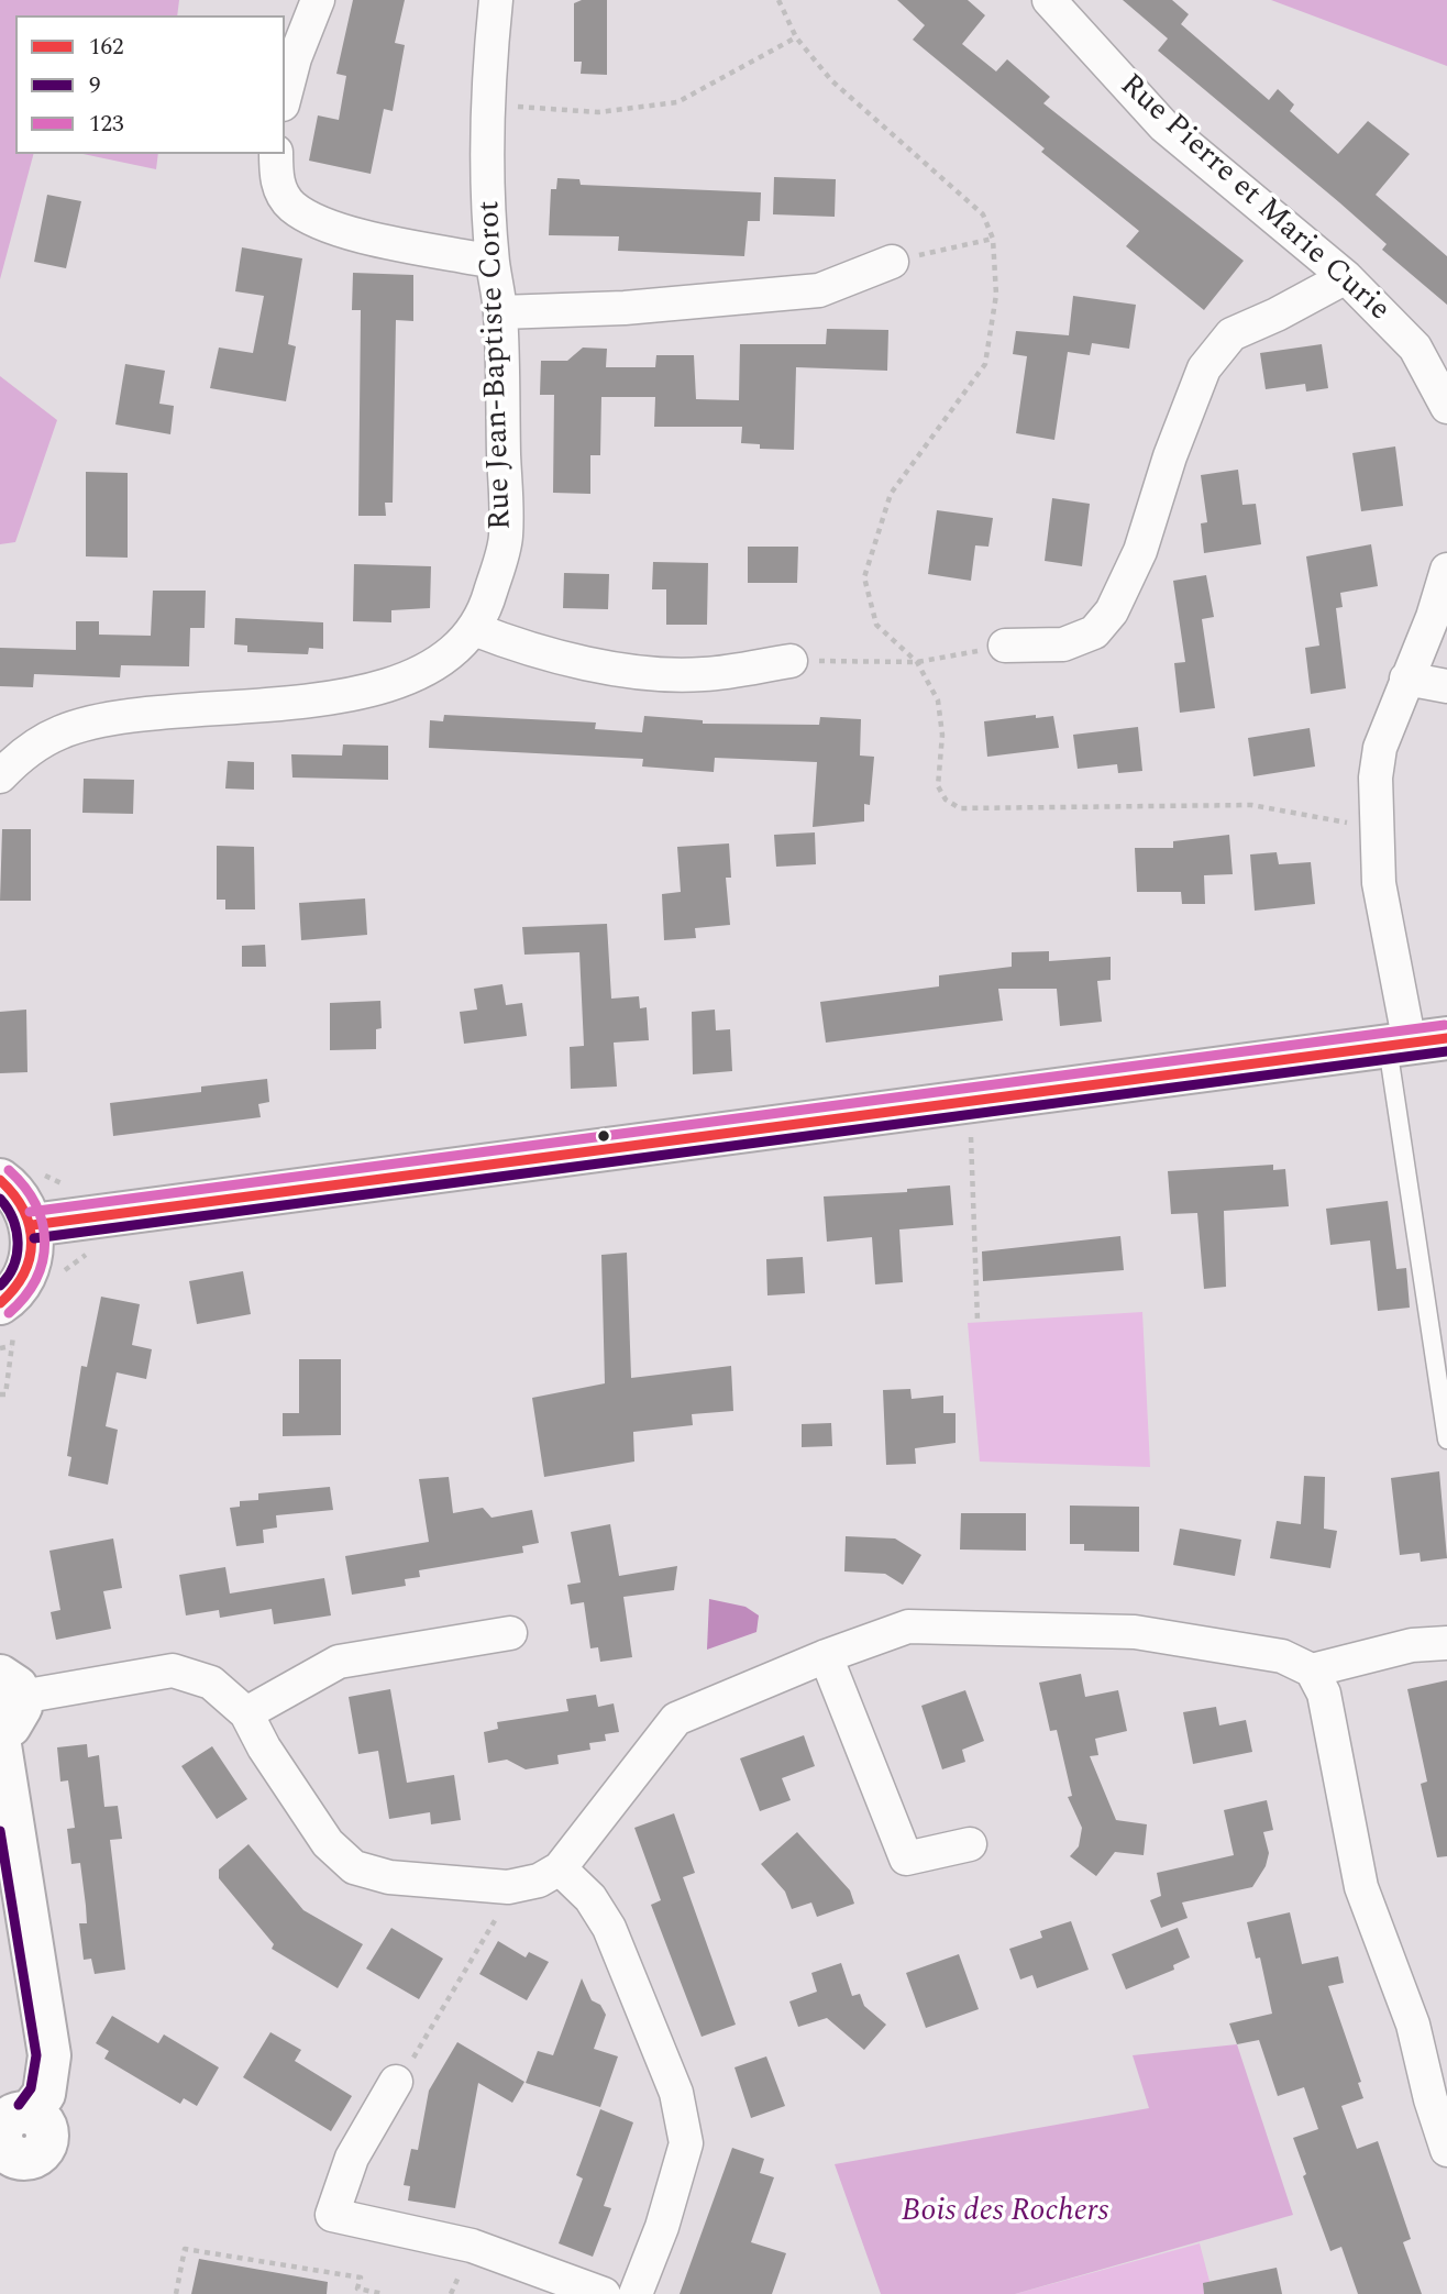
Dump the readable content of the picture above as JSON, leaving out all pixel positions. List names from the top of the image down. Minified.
{"streets":{"street":["Rue Pierre et Marie Curie","Rue Jean-Baptiste Corot"]},"parks":["Bois des Rochers"],"lines":["transit line 123","transit line 162","transit line 9"],"legend":["162","9","123"]}
